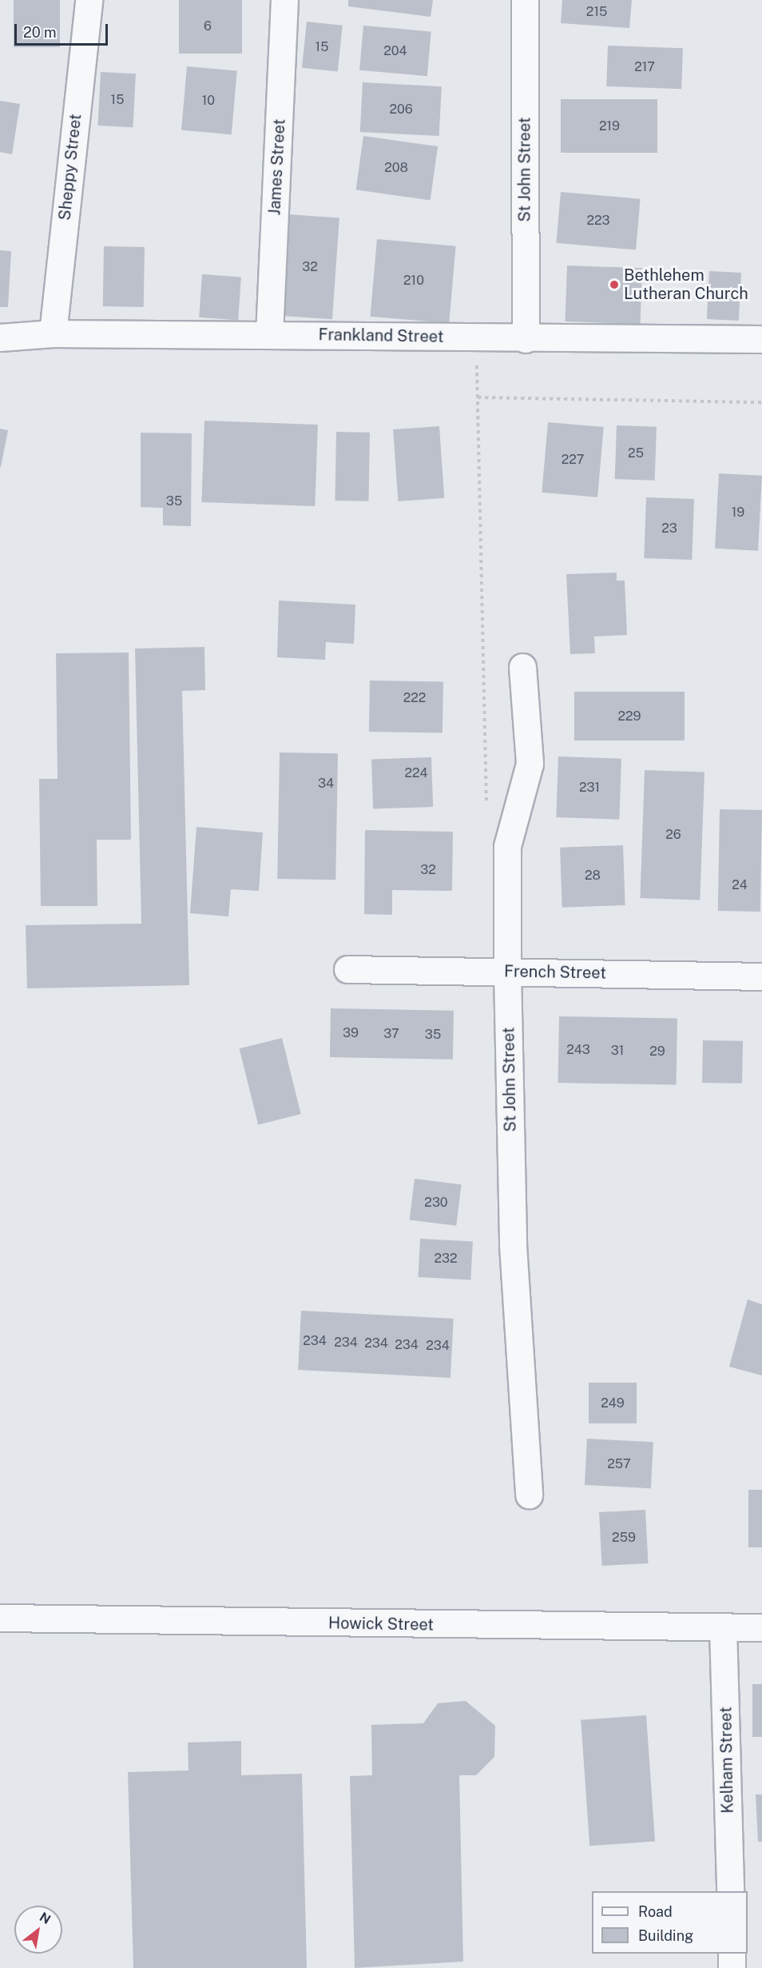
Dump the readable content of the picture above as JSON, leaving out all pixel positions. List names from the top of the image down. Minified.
{"streets":{"street":["Sheppy Street","James Street","St John Street","Frankland Street","French Street","Howick Street","Kelham Street"]},"crossings":[["Sheppy Street","Frankland Street"],["James Street","Frankland Street"],["St John Street","Frankland Street"],["St John Street","French Street"],["Howick Street","Kelham Street"]],"places":["Bethlehem Lutheran Church"],"house_numbers":["215","6","15","204","217","15","10","206","219","208","223","32","210","25","227","35","19","23","222","229","224","34","231","26","32","28","24","39","37","35","243","31","29","230","232","234","234","234","234","234","249","257","259"],"legend":["Road","Building"],"scale_bar":"20 m","north":"top right"}
